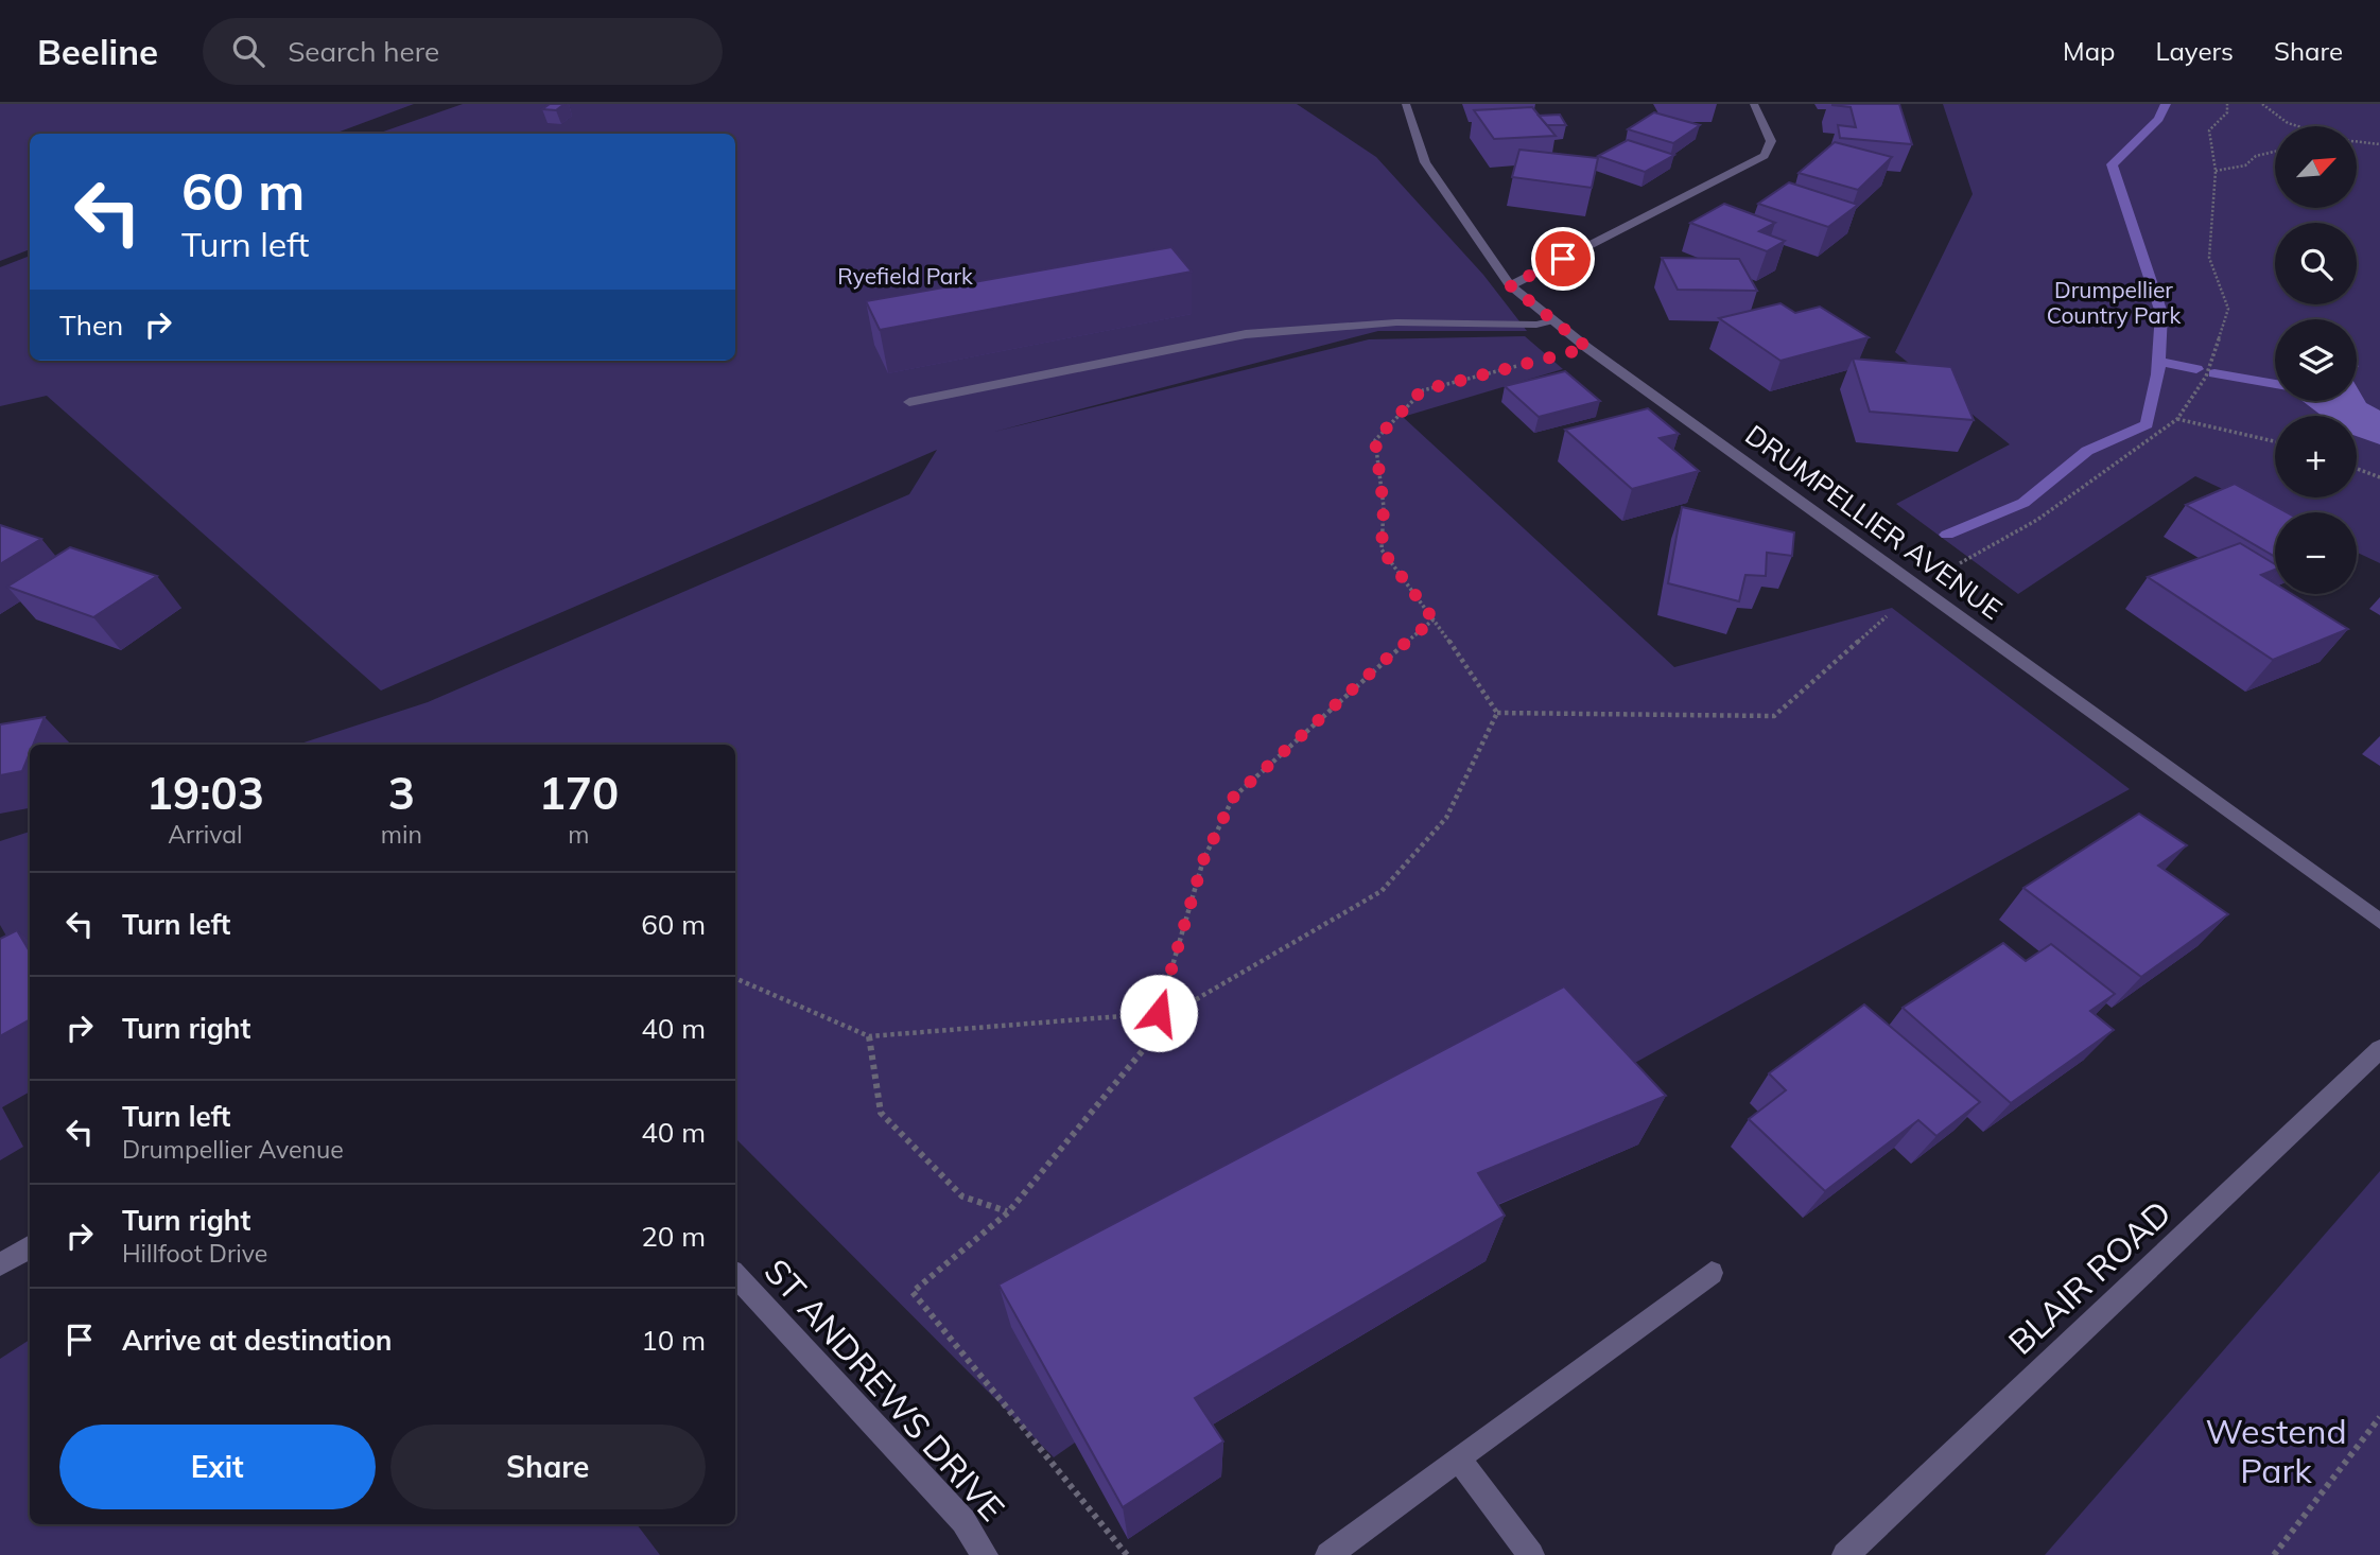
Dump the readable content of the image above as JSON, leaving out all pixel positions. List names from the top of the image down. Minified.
{"streets":{"street":["DRUMPELLIER AVENUE","BLAIR ROAD","ST ANDREWS DRIVE"]},"parks":["Ryefield Park","Drumpellier Country Park","Westend Park"],"north":"top right","page":{"header":"Beeline","search":"Search here","nav":["Map","Layers","Share"],"map_buttons":["+","−"],"turn":["60 m","Turn left"],"then":"Then","eta":["19:03","Arrival","3","min","170","m"],"list":[{"name":"Turn left","value":"60 m"},{"name":"Turn right","value":"40 m"},{"name":"Turn left","note":"Drumpellier Avenue","value":"40 m"},{"name":"Turn right","note":"Hillfoot Drive","value":"20 m"},{"name":"Arrive at destination","value":"10 m"}],"buttons":["Exit","Share"]}}
